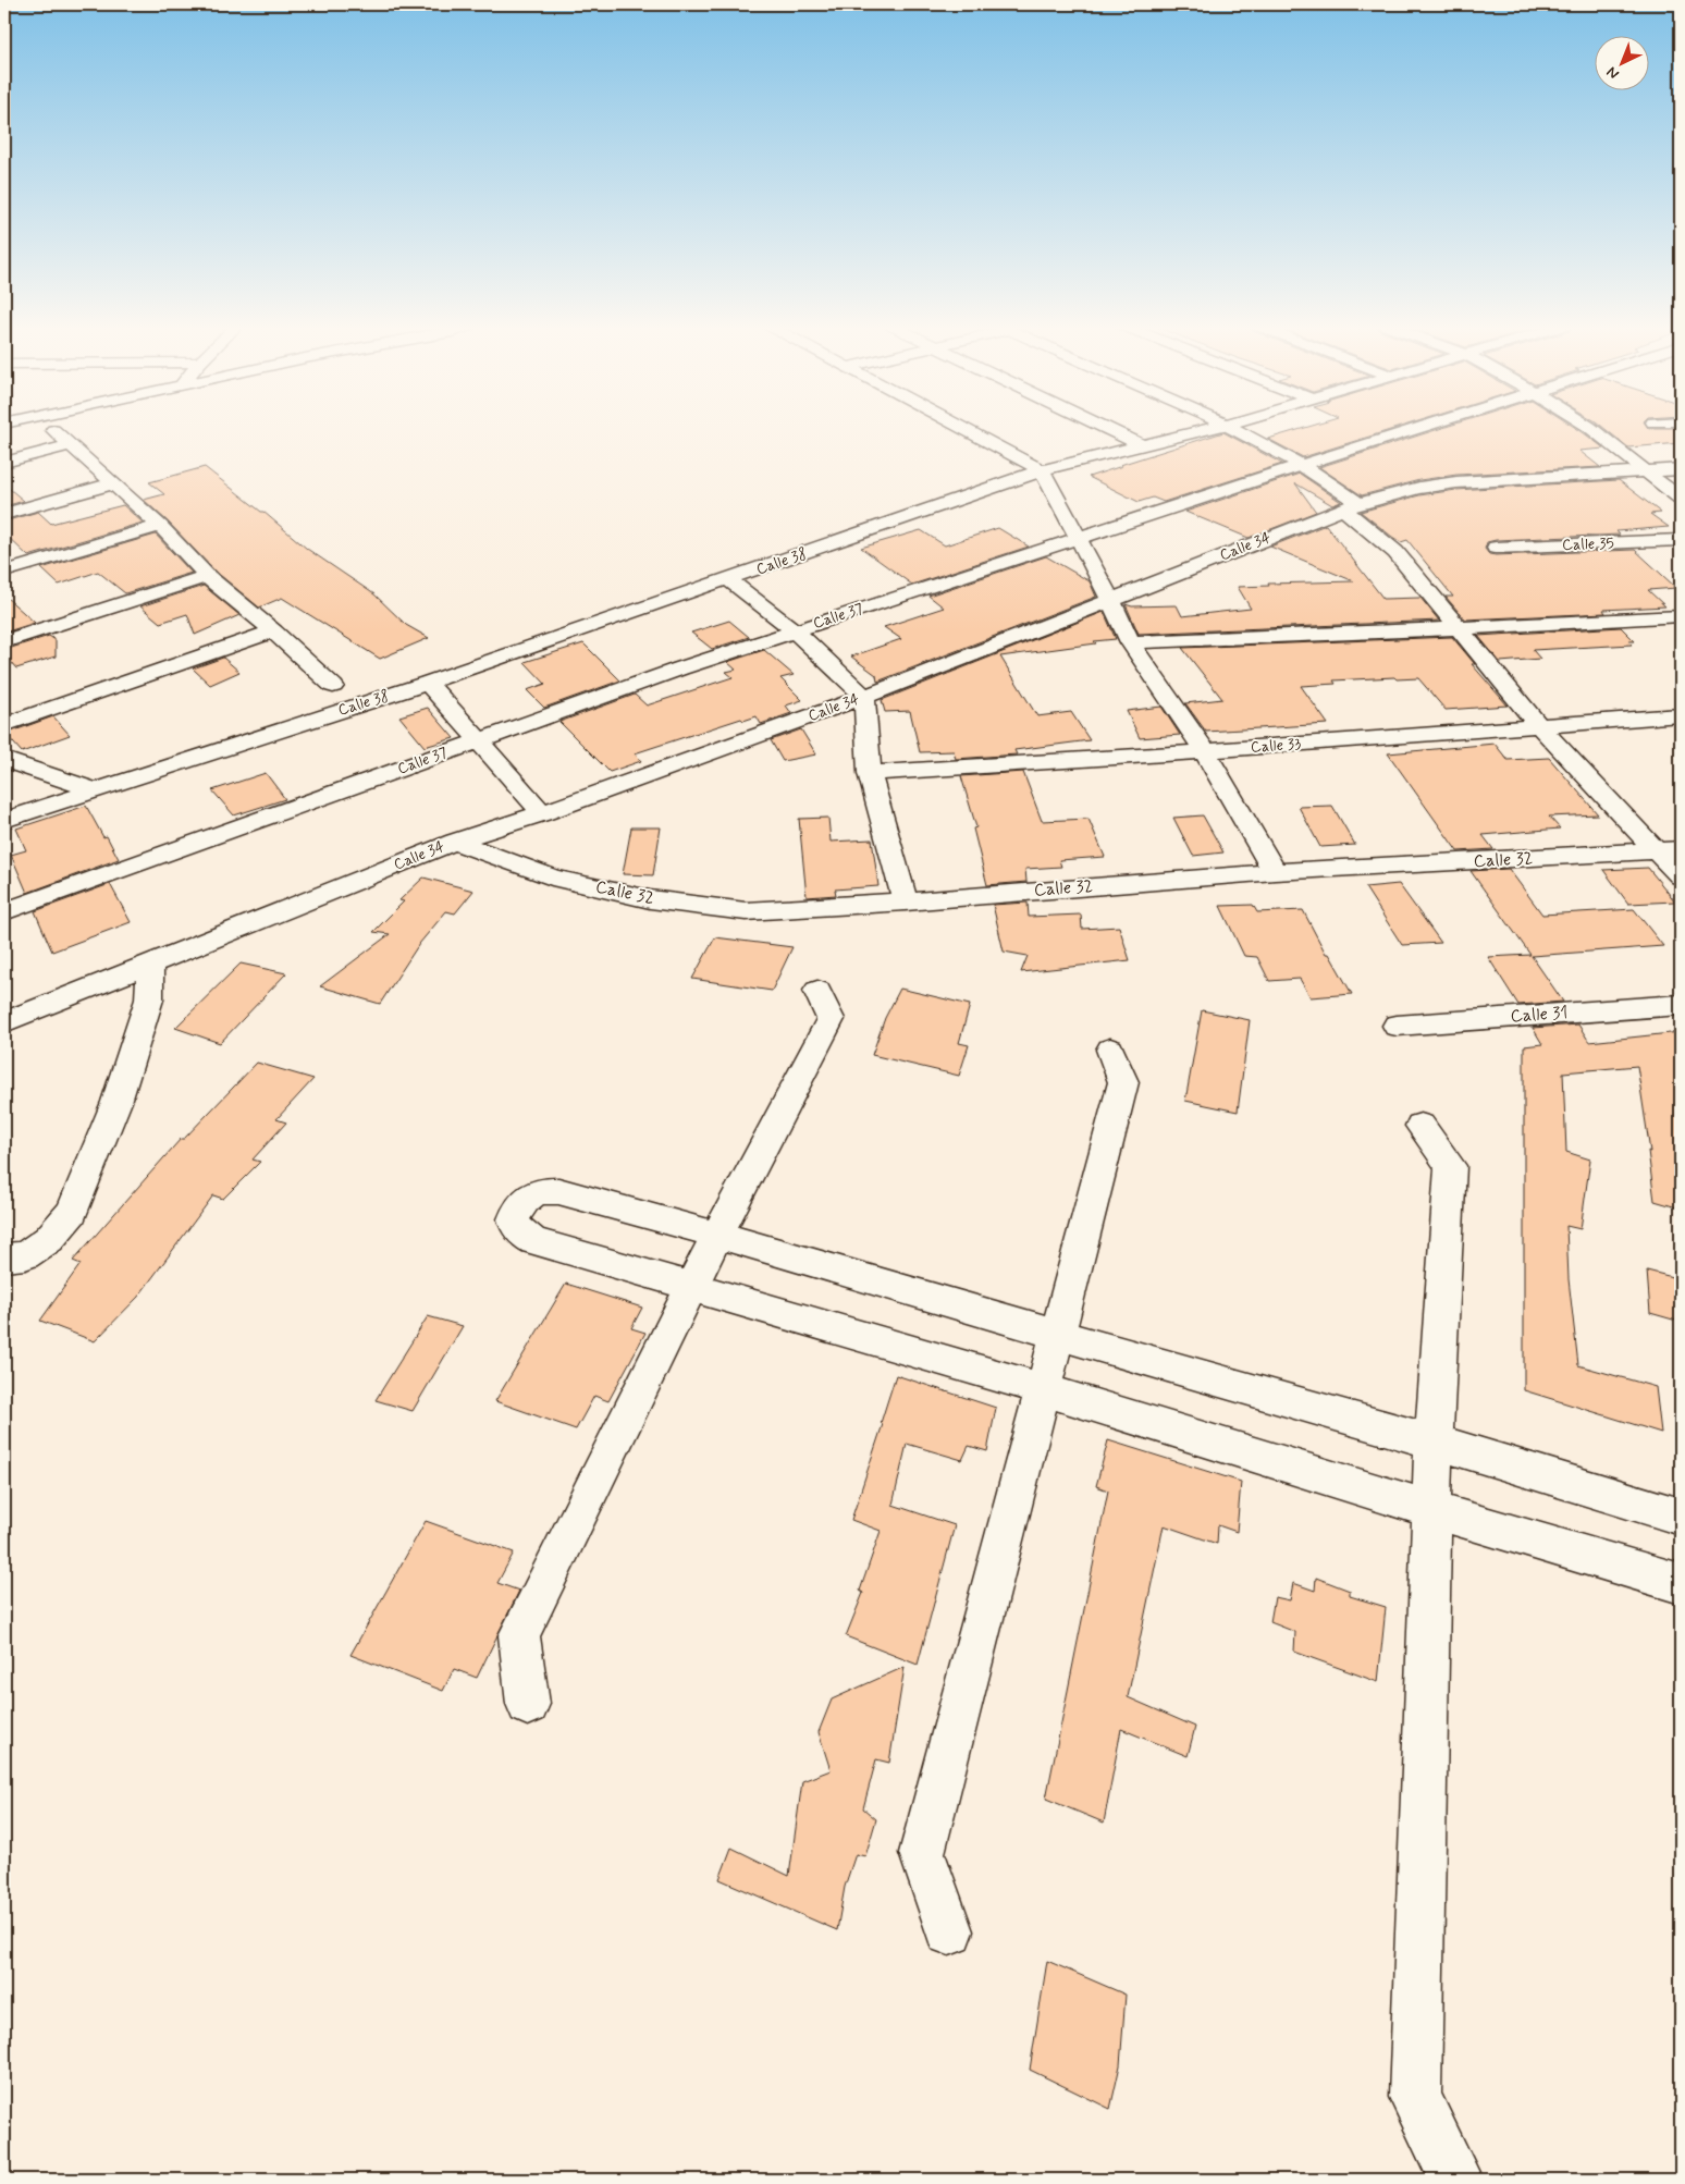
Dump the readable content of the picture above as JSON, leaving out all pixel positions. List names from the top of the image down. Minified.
{"streets":{"street":["Calle 35","Calle 34","Calle 38","Calle 37","Calle 33","Calle 32","Calle 31"]},"crossings":[["Calle 34","Calle 32"]],"north":"bottom left"}
